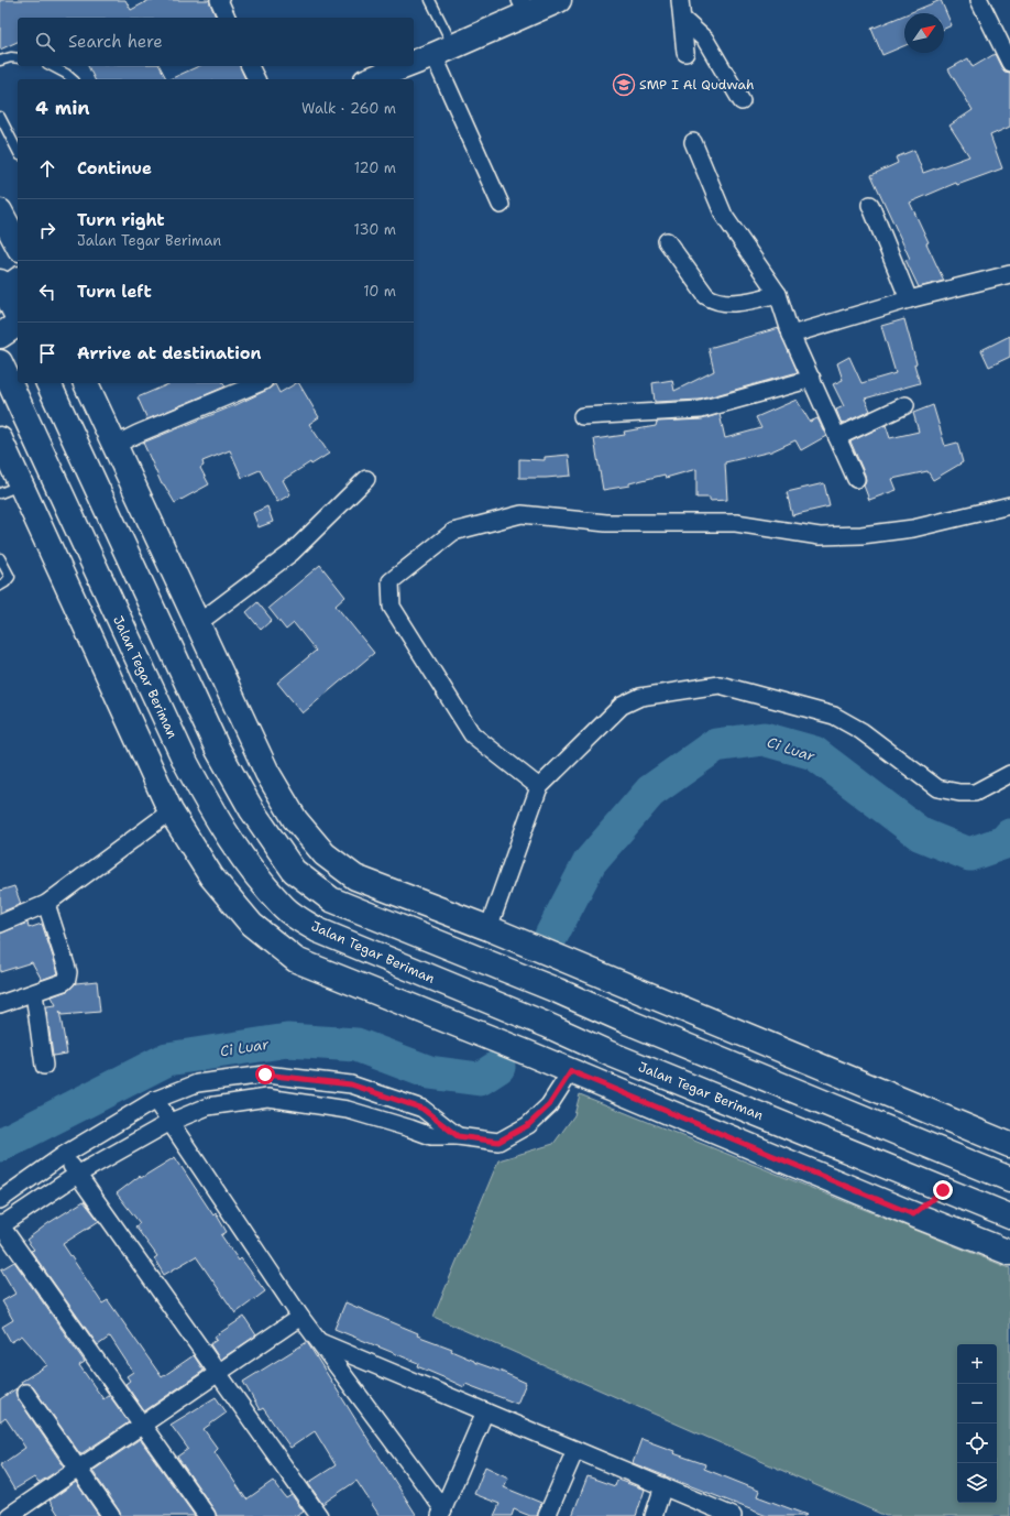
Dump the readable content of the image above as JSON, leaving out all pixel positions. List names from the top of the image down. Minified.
{"streets":{"main road":["Jalan Tegar Beriman"]},"water":["Ci Luar"],"places":{"school or university":["SMP I Al Qudwah"]},"north":"top right","page":{"search":"Search here","heading":["4 min","Walk · 260 m"],"list":[["Continue","120 m"],["Turn right","Jalan Tegar Beriman","130 m"],["Turn left","10 m"],"Arrive at destination"],"map_buttons":["+","−"]}}
